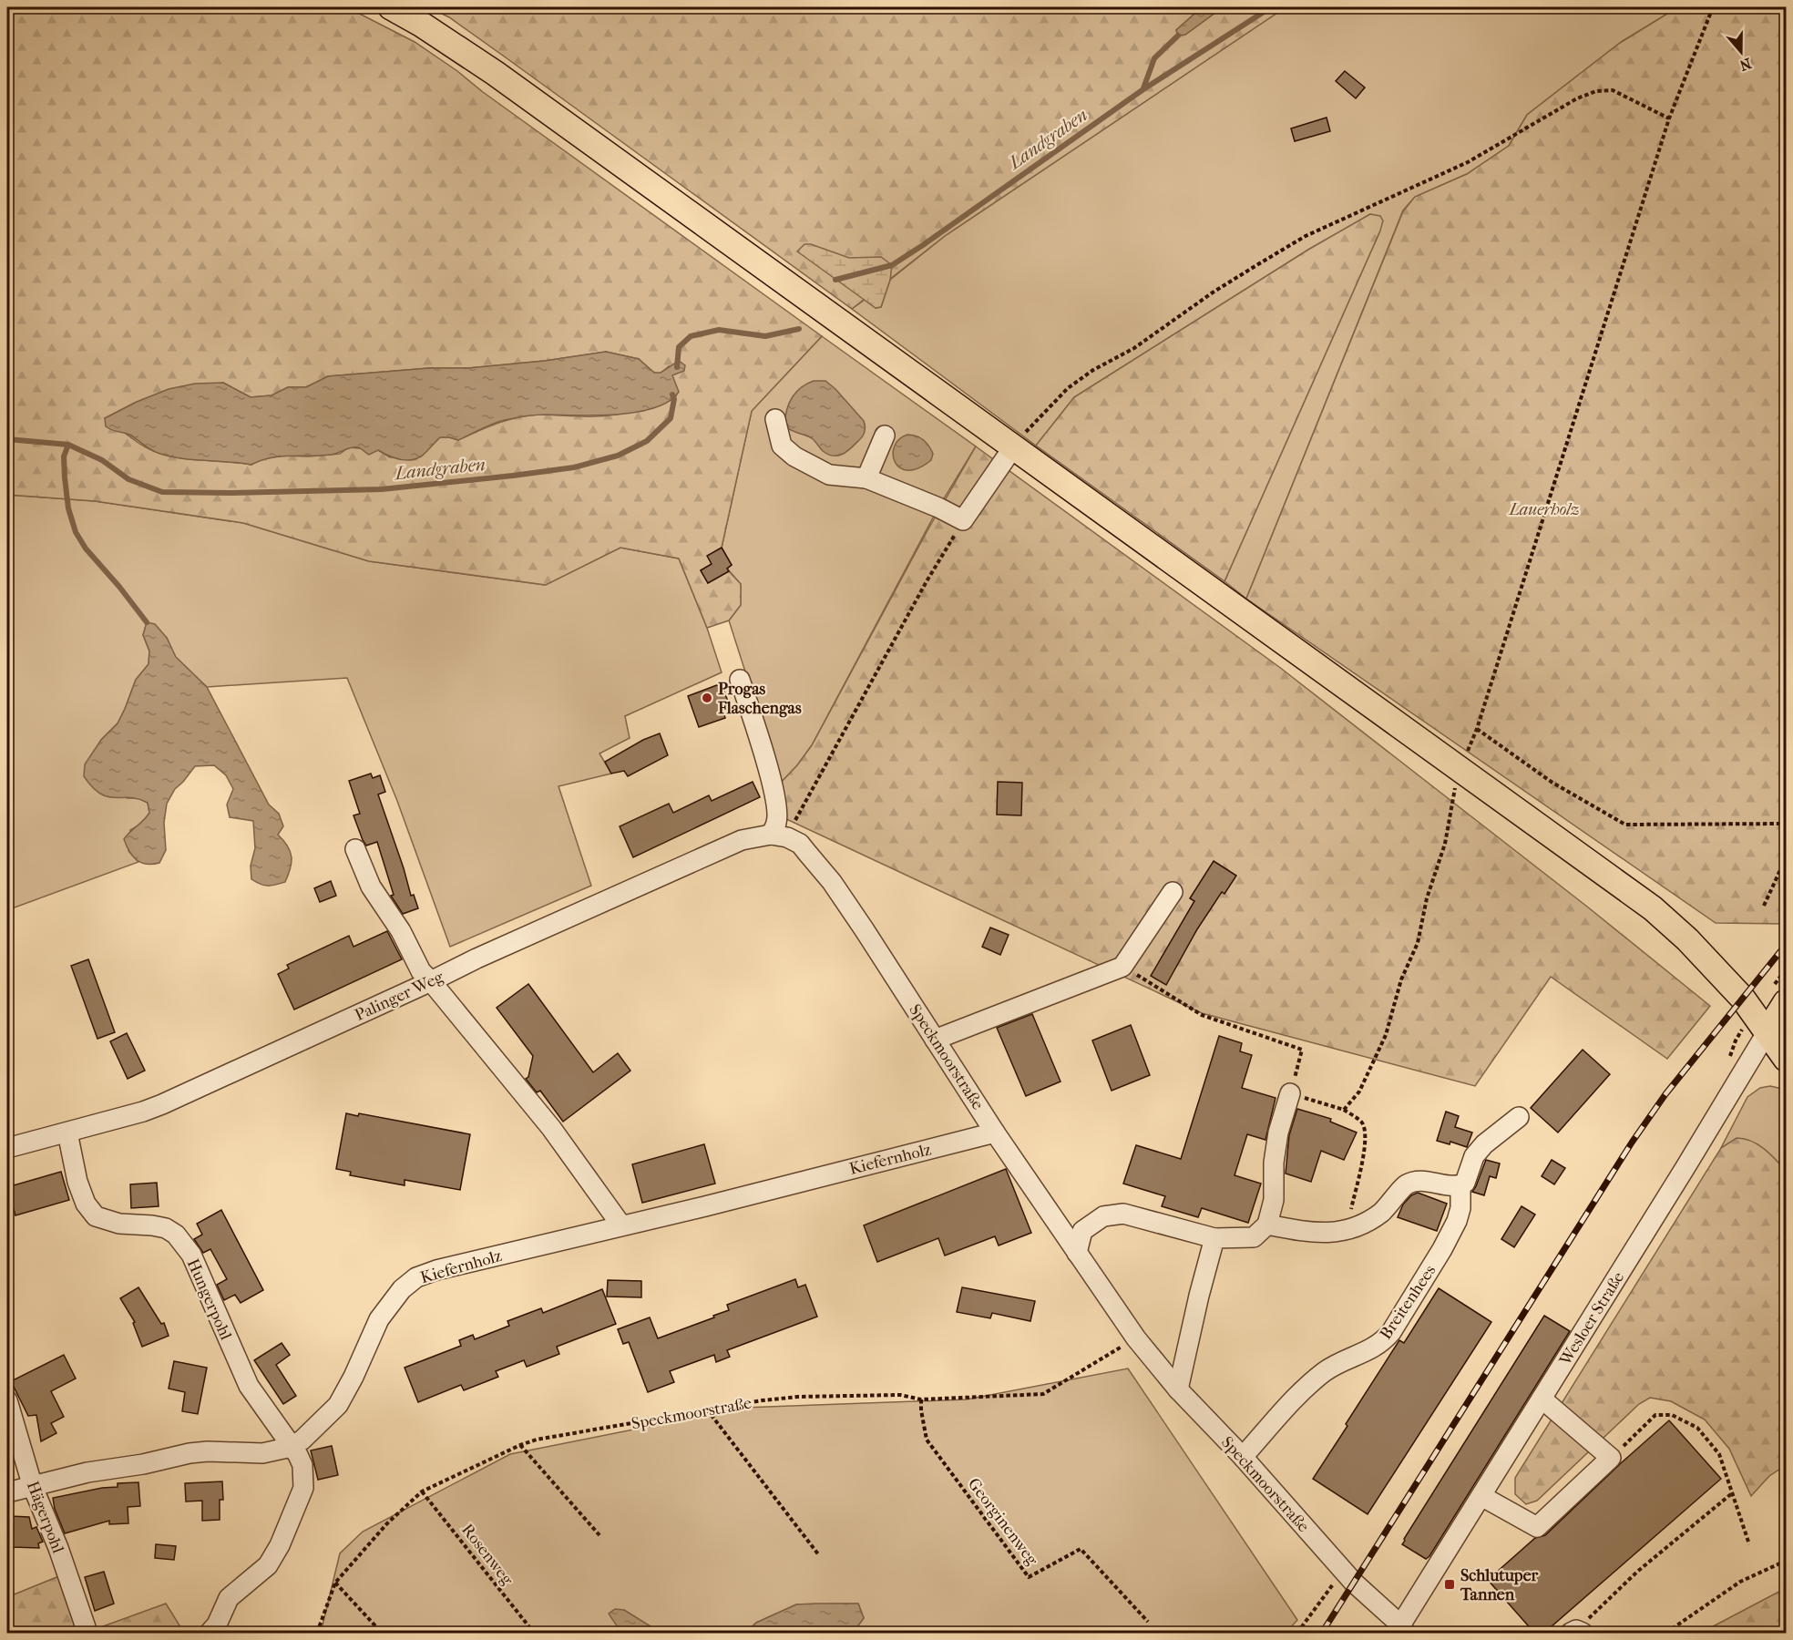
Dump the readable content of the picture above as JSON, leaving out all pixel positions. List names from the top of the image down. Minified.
{"streets":{"main road":["Wesloer Straße"],"street":["Palinger Weg","Speckmoorstraße","Kiefernholz","Hungerpohl","Breitenhees","Hägerpohl"],"path":["Georginenweg","Rosenweg"]},"crossings":[["Palinger Weg","Speckmoorstraße"],["Palinger Weg","Hungerpohl"],["Speckmoorstraße","Kiefernholz"],["Speckmoorstraße","Breitenhees"],["Speckmoorstraße","Wesloer Straße"],["Speckmoorstraße","Georginenweg"],["Speckmoorstraße","Rosenweg"],["Kiefernholz","Hungerpohl"],["Kiefernholz","Hägerpohl"]],"water":["Landgraben"],"parks":["Lauerholz"],"places":{"other":["Progas Flaschengas"],"transit":["Schlutuper Tannen"]},"north":"bottom"}
